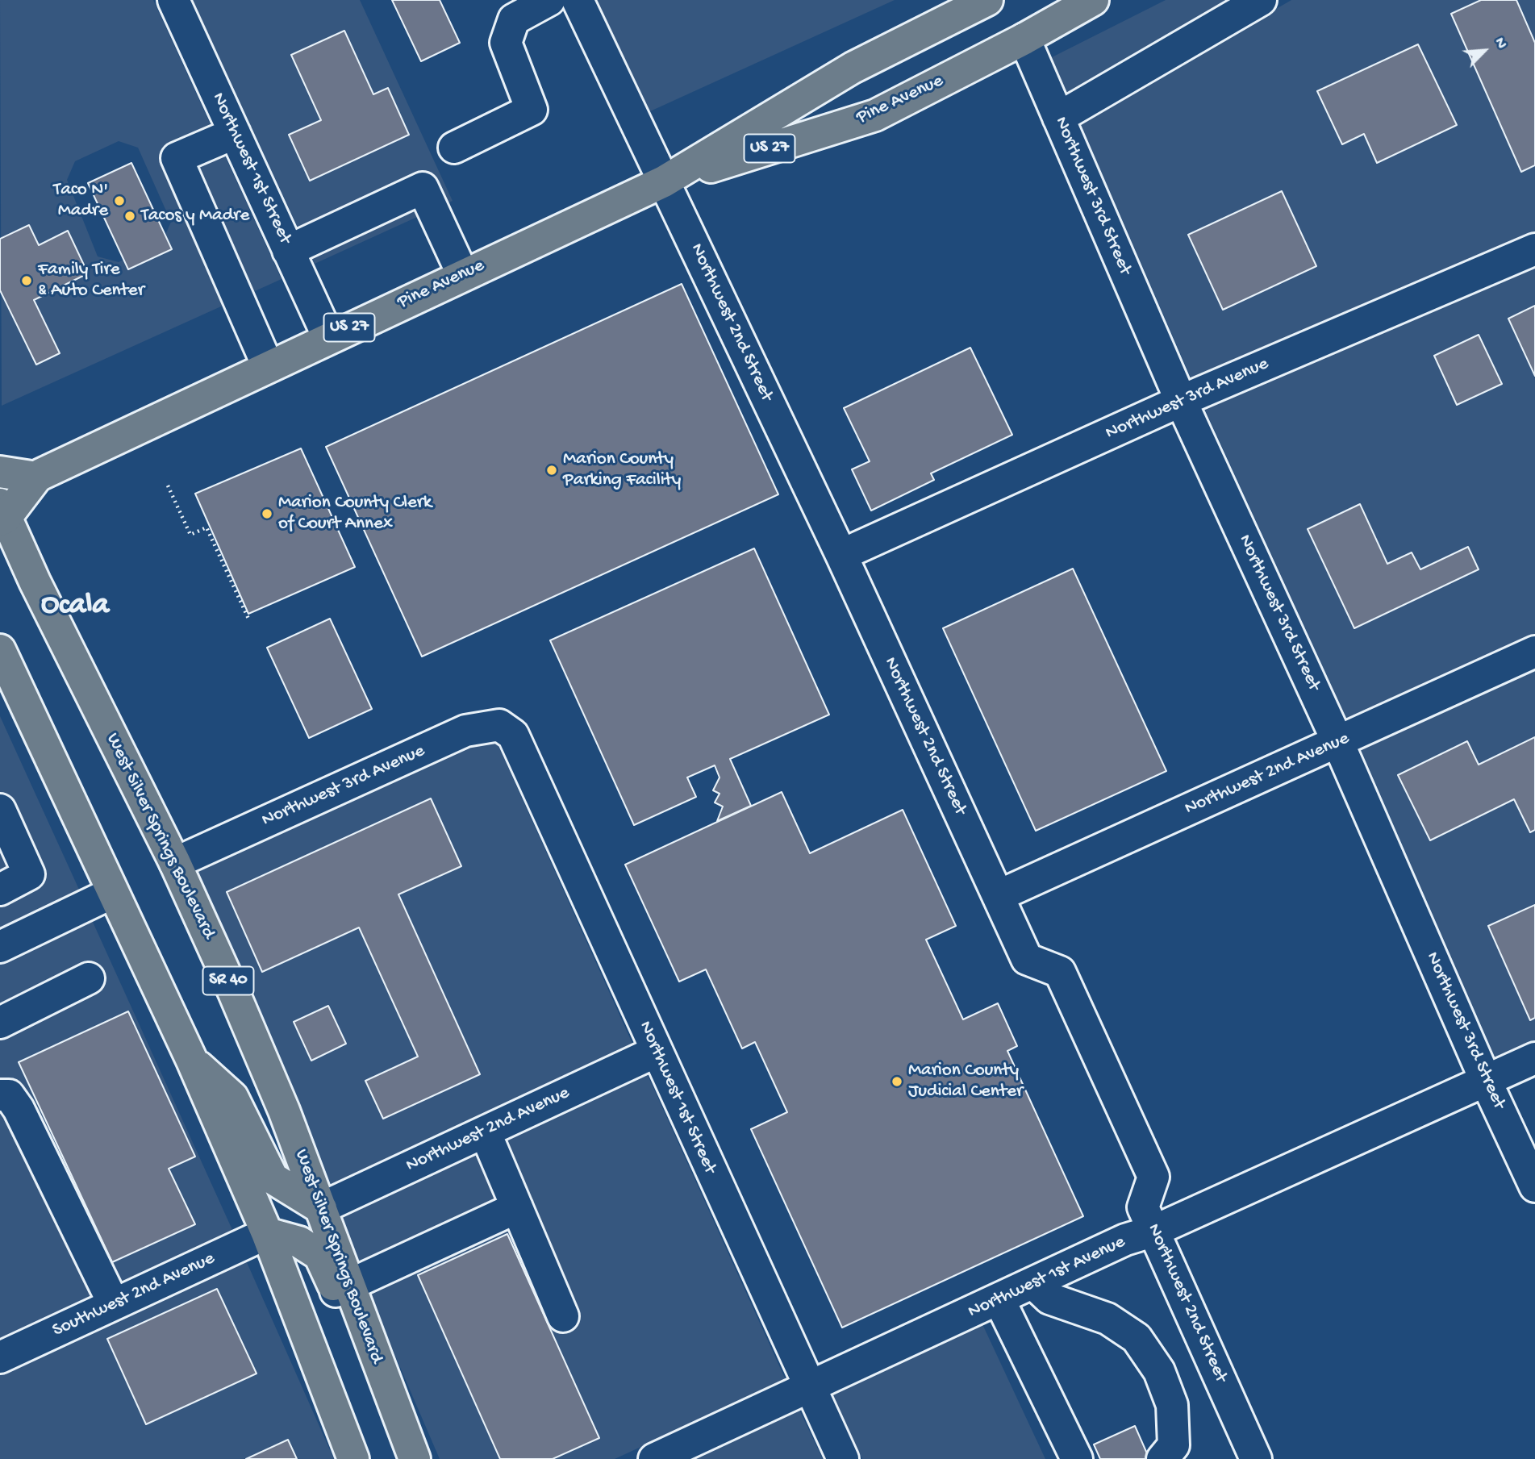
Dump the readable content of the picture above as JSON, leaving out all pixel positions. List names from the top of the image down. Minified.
{"streets":{"main road":["Pine Avenue","US 27","West Silver Springs Boulevard","SR 40"],"street":["Northwest 1st Street","Northwest 3rd Street","Northwest 2nd Street","Northwest 3rd Avenue","Northwest 2nd Avenue","Northwest 1st Avenue","Southwest 2nd Avenue"]},"crossings":[["Pine Avenue","Northwest 1st Street"],["Pine Avenue","Northwest 3rd Street"],["Pine Avenue","Northwest 2nd Street"],["Pine Avenue","West Silver Springs Boulevard"],["Northwest 1st Street","Northwest 3rd Avenue"],["Northwest 1st Street","Northwest 2nd Avenue"],["Northwest 1st Street","Northwest 1st Avenue"],["Northwest 3rd Street","Northwest 3rd Avenue"],["Northwest 3rd Street","Northwest 2nd Avenue"],["Northwest 3rd Street","Northwest 1st Avenue"],["Northwest 2nd Street","Northwest 3rd Avenue"],["Northwest 2nd Street","Northwest 2nd Avenue"],["Northwest 2nd Street","Northwest 1st Avenue"],["Northwest 3rd Avenue","West Silver Springs Boulevard"],["Northwest 2nd Avenue","West Silver Springs Boulevard"]],"districts":["Ocala"],"places":["Taco N' Madre","Tacos y Madre","Family Tire & Auto Center","Marion County Parking Facility","Marion County Clerk of Court Annex","Marion County Judicial Center"],"north":"top right"}
